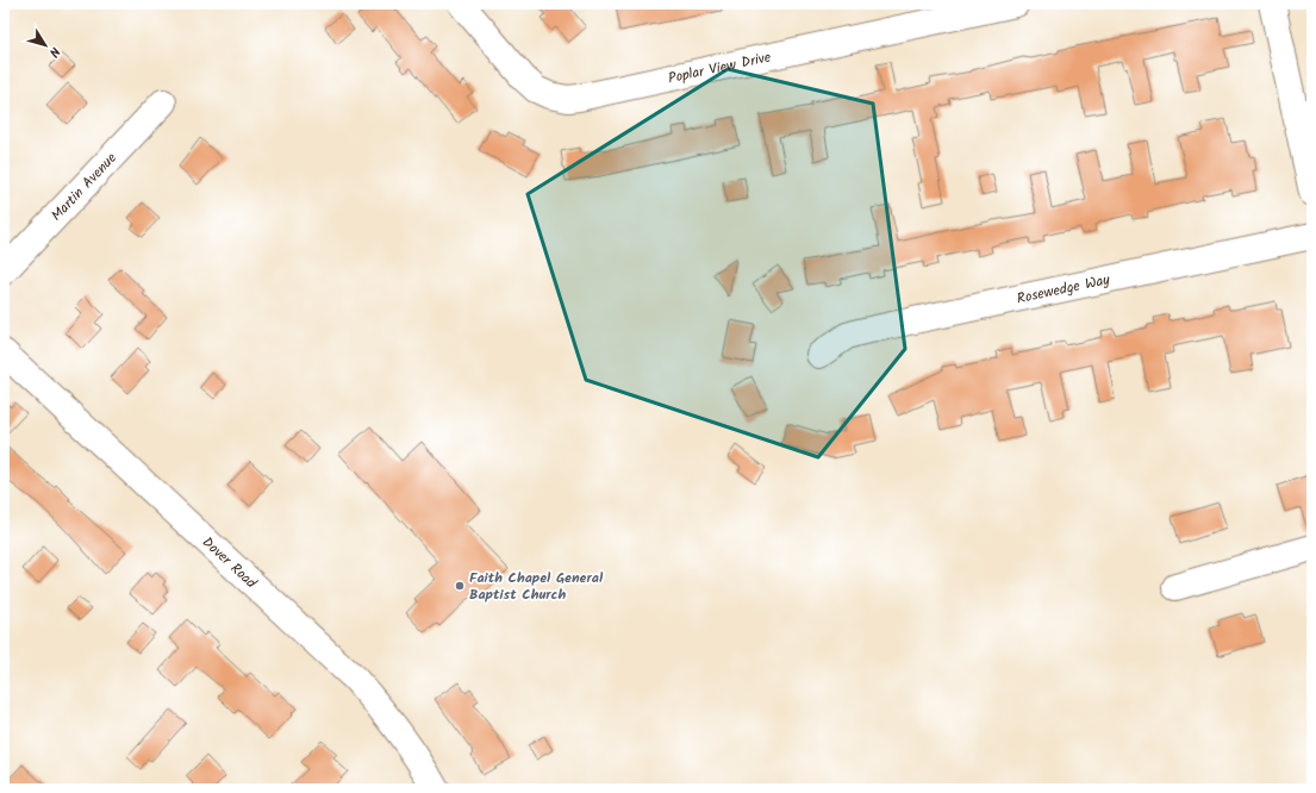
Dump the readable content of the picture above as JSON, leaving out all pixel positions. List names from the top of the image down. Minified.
{"streets":{"street":["Poplar View Drive","Martin Avenue","Rosewedge Way","Dover Road"]},"places":["Faith Chapel General Baptist Church"],"north":"bottom right"}
